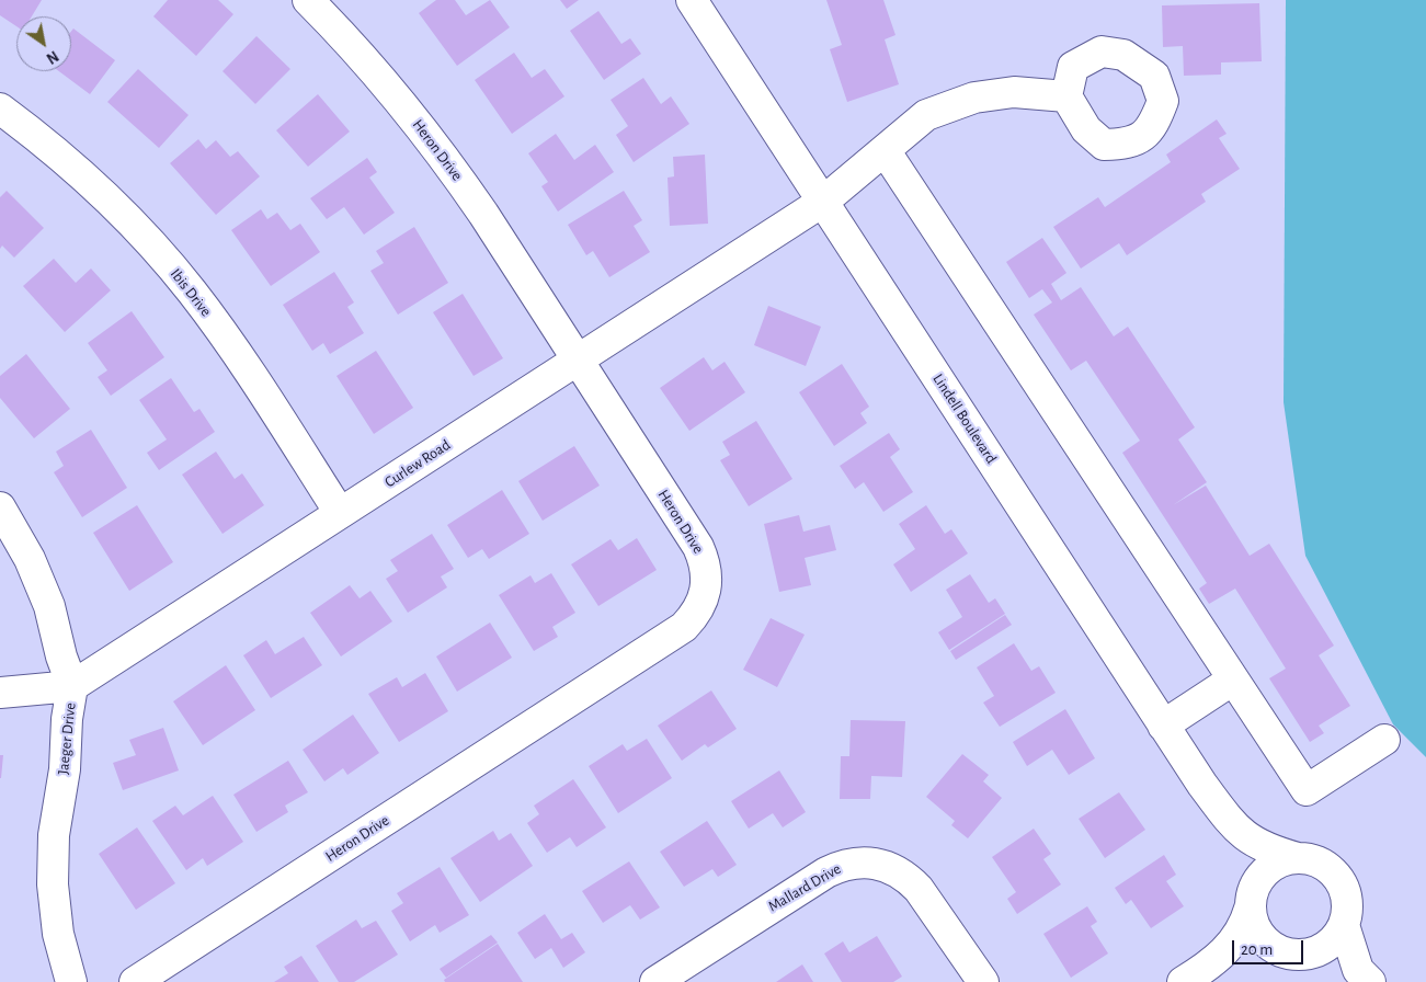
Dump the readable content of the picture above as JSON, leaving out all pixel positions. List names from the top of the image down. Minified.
{"streets":{"street":["Heron Drive","Ibis Drive","Lindell Boulevard","Curlew Road","Jaeger Drive","Mallard Drive"]},"crossings":[["Heron Drive","Curlew Road"],["Ibis Drive","Curlew Road"],["Lindell Boulevard","Curlew Road"],["Curlew Road","Jaeger Drive"]],"scale_bar":"20 m","north":"bottom right"}
